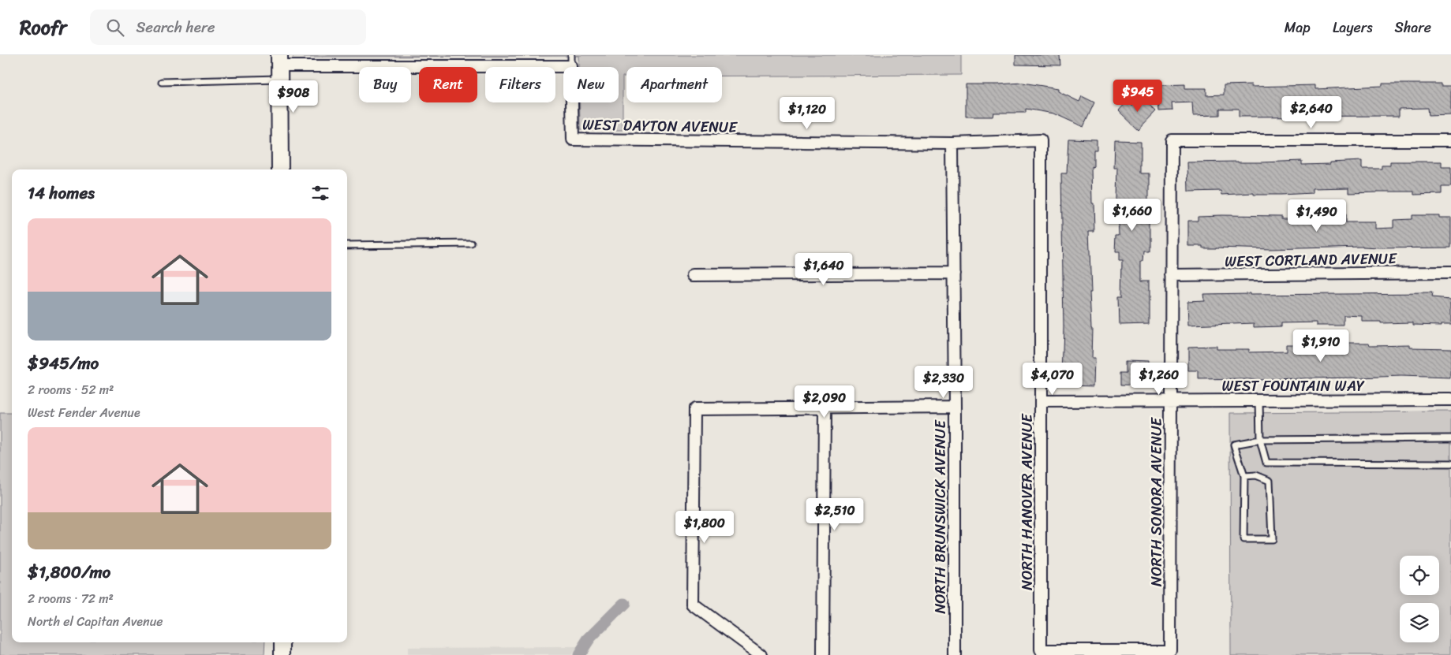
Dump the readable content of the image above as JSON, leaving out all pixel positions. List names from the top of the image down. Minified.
{"streets":{"street":["WEST DAYTON AVENUE","WEST CORTLAND AVENUE","WEST FOUNTAIN WAY","NORTH HANOVER AVENUE","NORTH SONORA AVENUE","NORTH BRUNSWICK AVENUE"]},"crossings":[["WEST DAYTON AVENUE","NORTH HANOVER AVENUE"],["WEST DAYTON AVENUE","NORTH BRUNSWICK AVENUE"],["WEST CORTLAND AVENUE","NORTH SONORA AVENUE"],["WEST FOUNTAIN WAY","NORTH HANOVER AVENUE"],["WEST FOUNTAIN WAY","NORTH SONORA AVENUE"],["NORTH HANOVER AVENUE","NORTH SONORA AVENUE"]],"page":{"header":"Roofr","search":"Search here","nav":["Map","Layers","Share"],"chip":["Buy","Rent","Filters","New","Apartment"],"price":["$945","$908","$2,640","$1,120","$1,660","$1,490","$1,640","$1,910","$4,070","$1,260","$2,330","$2,090","$2,510","$1,800"],"heading":"14 homes","list":[{"name":"$945/mo","note":"2 rooms · 52 m² · West Fender Avenue"},{"name":"$1,800/mo","note":"2 rooms · 72 m² · North el Capitan Avenue"}]}}
